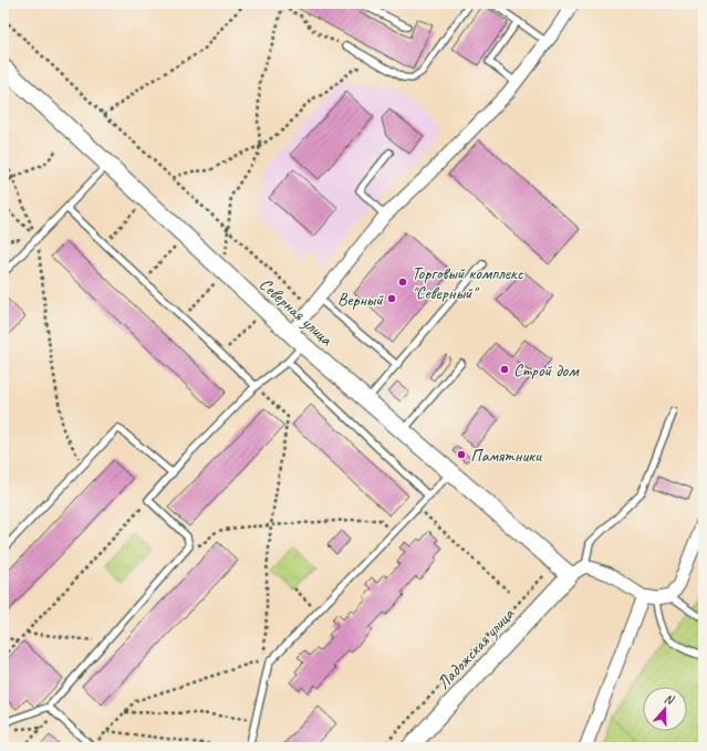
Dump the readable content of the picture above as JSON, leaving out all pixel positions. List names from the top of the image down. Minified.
{"streets":{"street":["Северная улица","Ладожская улица"]},"crossings":[["Северная улица","Ладожская улица"]],"places":["Торговый комплекс \"Северный\"","Верный","Строй дом","Памятники"],"north":"top"}
